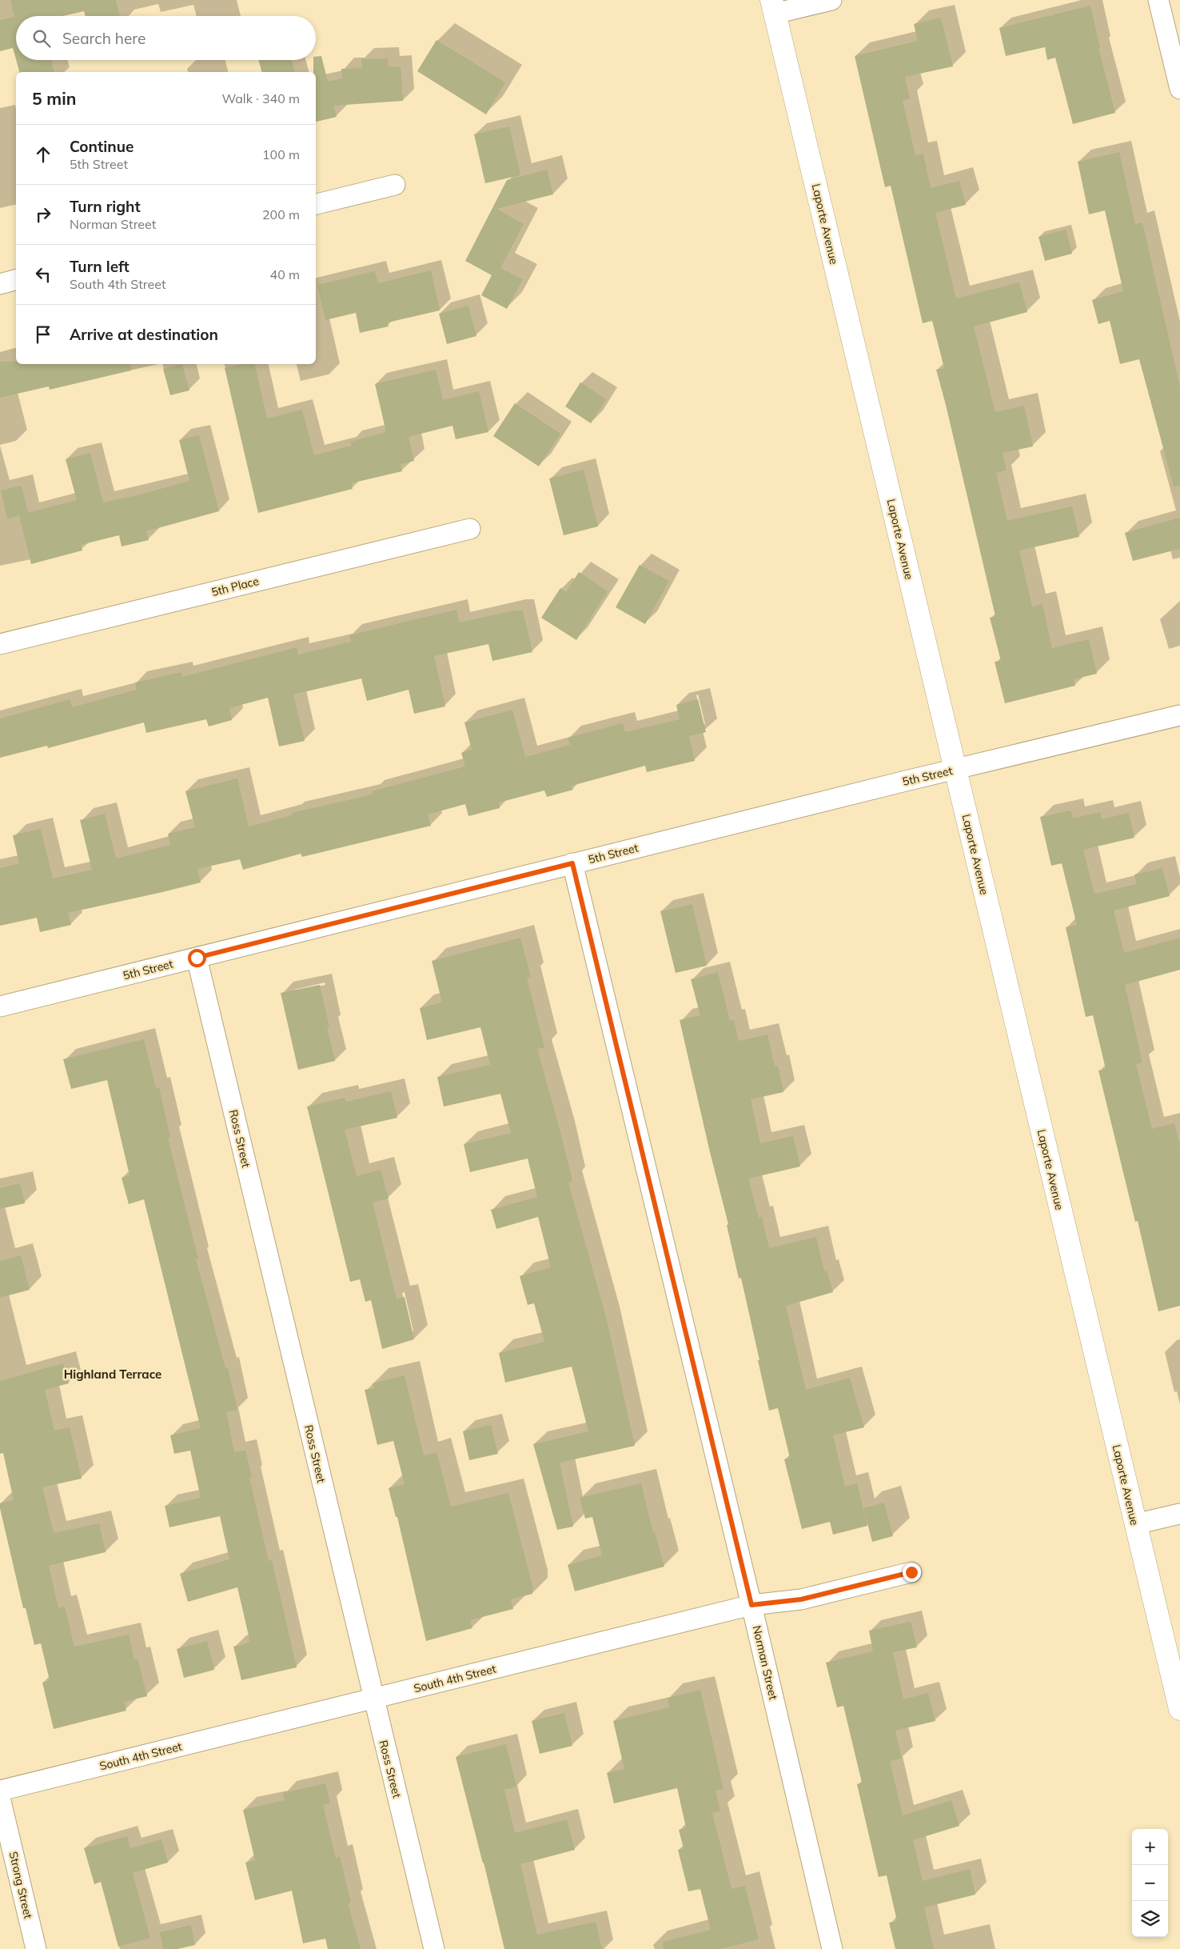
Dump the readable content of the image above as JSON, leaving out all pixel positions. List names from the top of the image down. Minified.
{"streets":{"street":["Laporte Avenue","5th Place","5th Street","Ross Street","Norman Street","South 4th Street","Strong Street"]},"crossings":[["Laporte Avenue","5th Street"],["5th Street","Ross Street"],["5th Street","Norman Street"],["Ross Street","South 4th Street"],["Norman Street","South 4th Street"]],"districts":["Highland Terrace"],"page":{"search":"Search here","heading":["5 min","Walk · 340 m"],"list":[["Continue","5th Street","100 m"],["Turn right","Norman Street","200 m"],["Turn left","South 4th Street","40 m"],"Arrive at destination"],"map_buttons":["+","−"]}}
